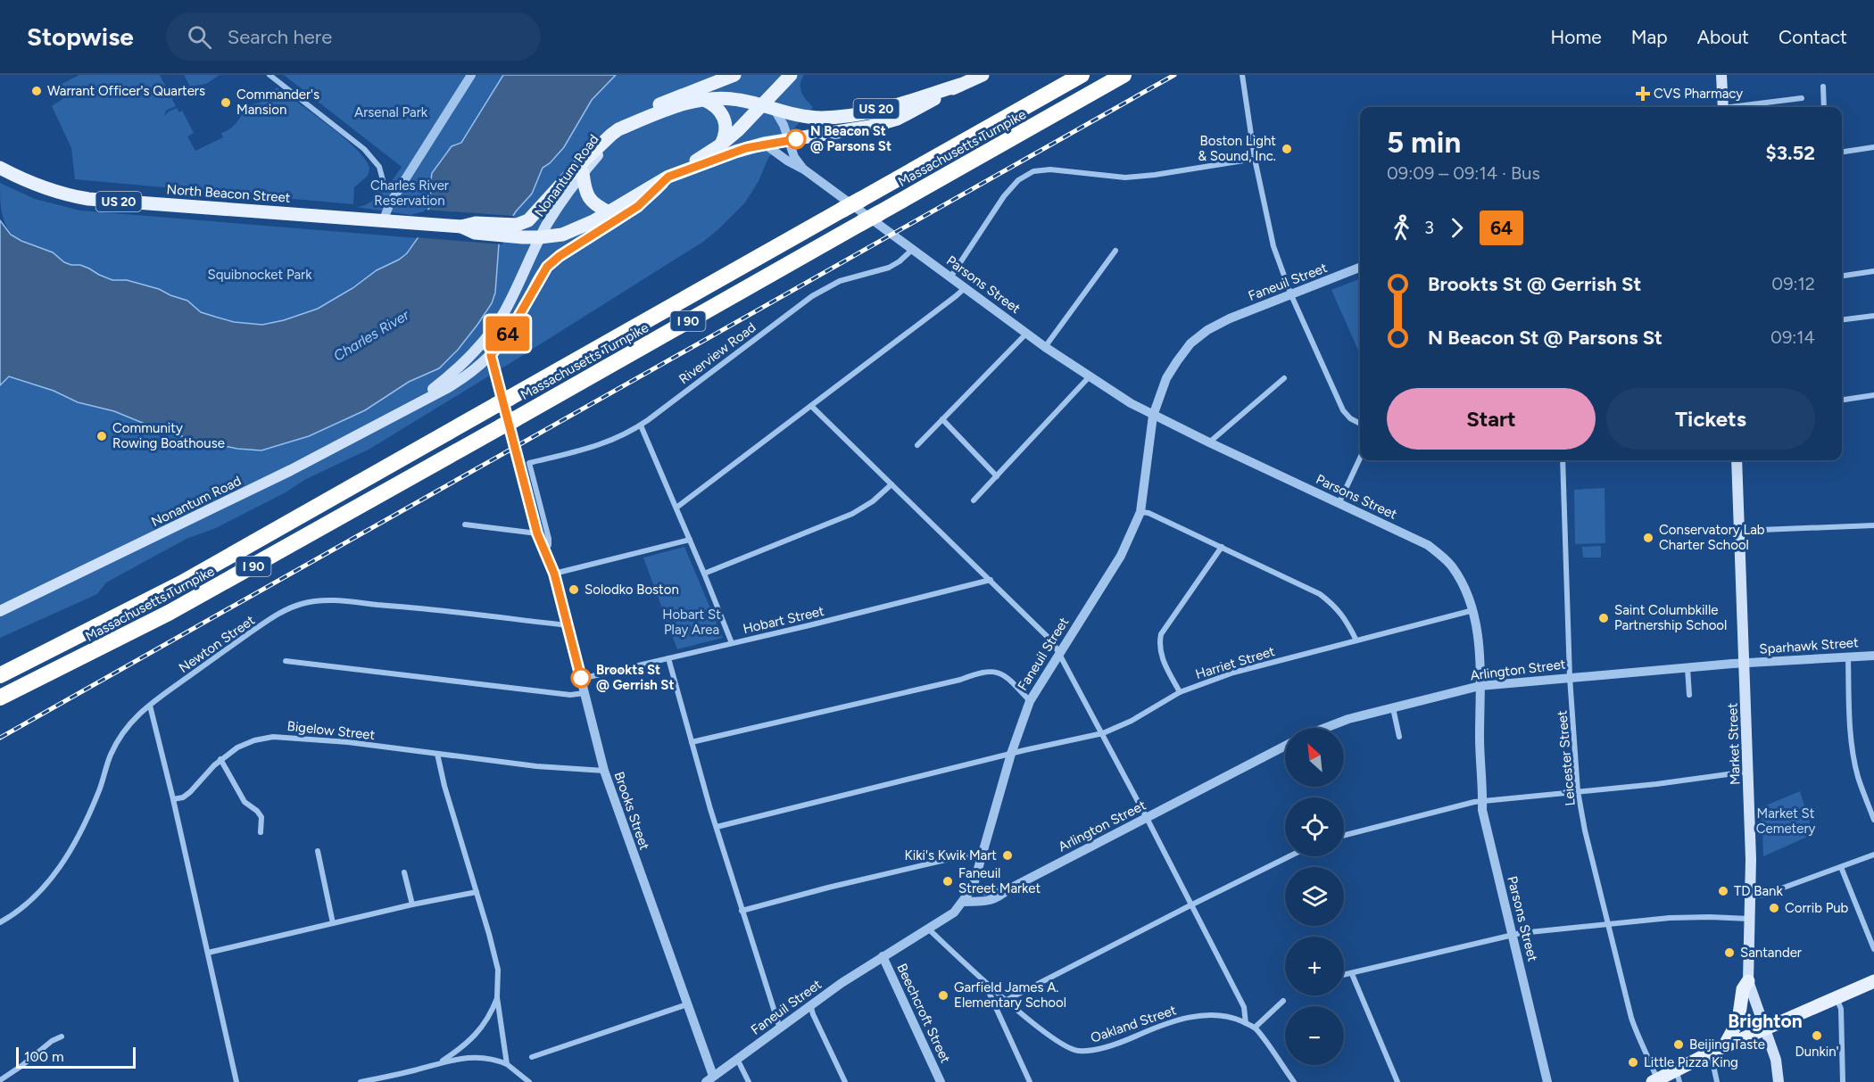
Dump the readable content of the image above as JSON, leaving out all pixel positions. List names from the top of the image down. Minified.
{"streets":{"highway":["Massachusetts Turnpike","I 90"],"main road":["US 20","Nonantum Road","North Beacon Street","Market Street"],"street":["Faneuil Street","Parsons Street","Riverview Road","Hobart Street","Newton Street","Sparhawk Street","Harriet Street","Arlington Street","Bigelow Street","Leicester Street","Brooks Street","Beechcroft Street","Oakland Street"]},"crossings":[["Nonantum Road","North Beacon Street"],["Nonantum Road","Brooks Street"],["North Beacon Street","Parsons Street"],["Faneuil Street","Parsons Street"],["Faneuil Street","Harriet Street"],["Faneuil Street","Arlington Street"],["Faneuil Street","Brooks Street"],["Faneuil Street","Beechcroft Street"],["Faneuil Street","Oakland Street"],["Parsons Street","Riverview Road"],["Parsons Street","Harriet Street"],["Parsons Street","Arlington Street"],["Riverview Road","Brooks Street"],["Hobart Street","Brooks Street"],["Newton Street","Brooks Street"],["Sparhawk Street","Arlington Street"],["Sparhawk Street","Market Street"],["Arlington Street","Market Street"],["Arlington Street","Leicester Street"],["Bigelow Street","Brooks Street"]],"districts":["Brighton"],"water":["Charles River"],"parks":["Arsenal Park","Charles River Reservation","Squibnocket Park","Hobart St Play Area","Market St Cemetery"],"places":{"other":["Warrant Officer's Quarters","Commander's Mansion","N Beacon St @ Parsons St","Boston Light & Sound, Inc.","Community Rowing Boathouse","Conservatory Lab Charter School","Solodko Boston","Saint Columbkille Partnership School","Brookts St @ Gerrish St","Kiki's Kwik Mart","Faneuil Street Market","TD Bank","Corrib Pub","Santander","Garfield James A. Elementary School","Dunkin'","Beijing Taste","Little Pizza King"],"health":["CVS Pharmacy"]},"lines":["bus line 64"],"scale_bar":"100 m","north":"top left","page":{"header":"Stopwise","search":"Search here","nav":["Home","Map","About","Contact"],"on_map":"64","heading":["5 min","09:09 – 09:14 · Bus","$3.52"],"legs":["3","64"],"list":[{"name":"Brookts St @ Gerrish St","value":"09:12"},{"name":"N Beacon St @ Parsons St","value":"09:14"}],"buttons":["Start","Tickets"],"map_buttons":["+","−"],"scale":"100 m"}}
